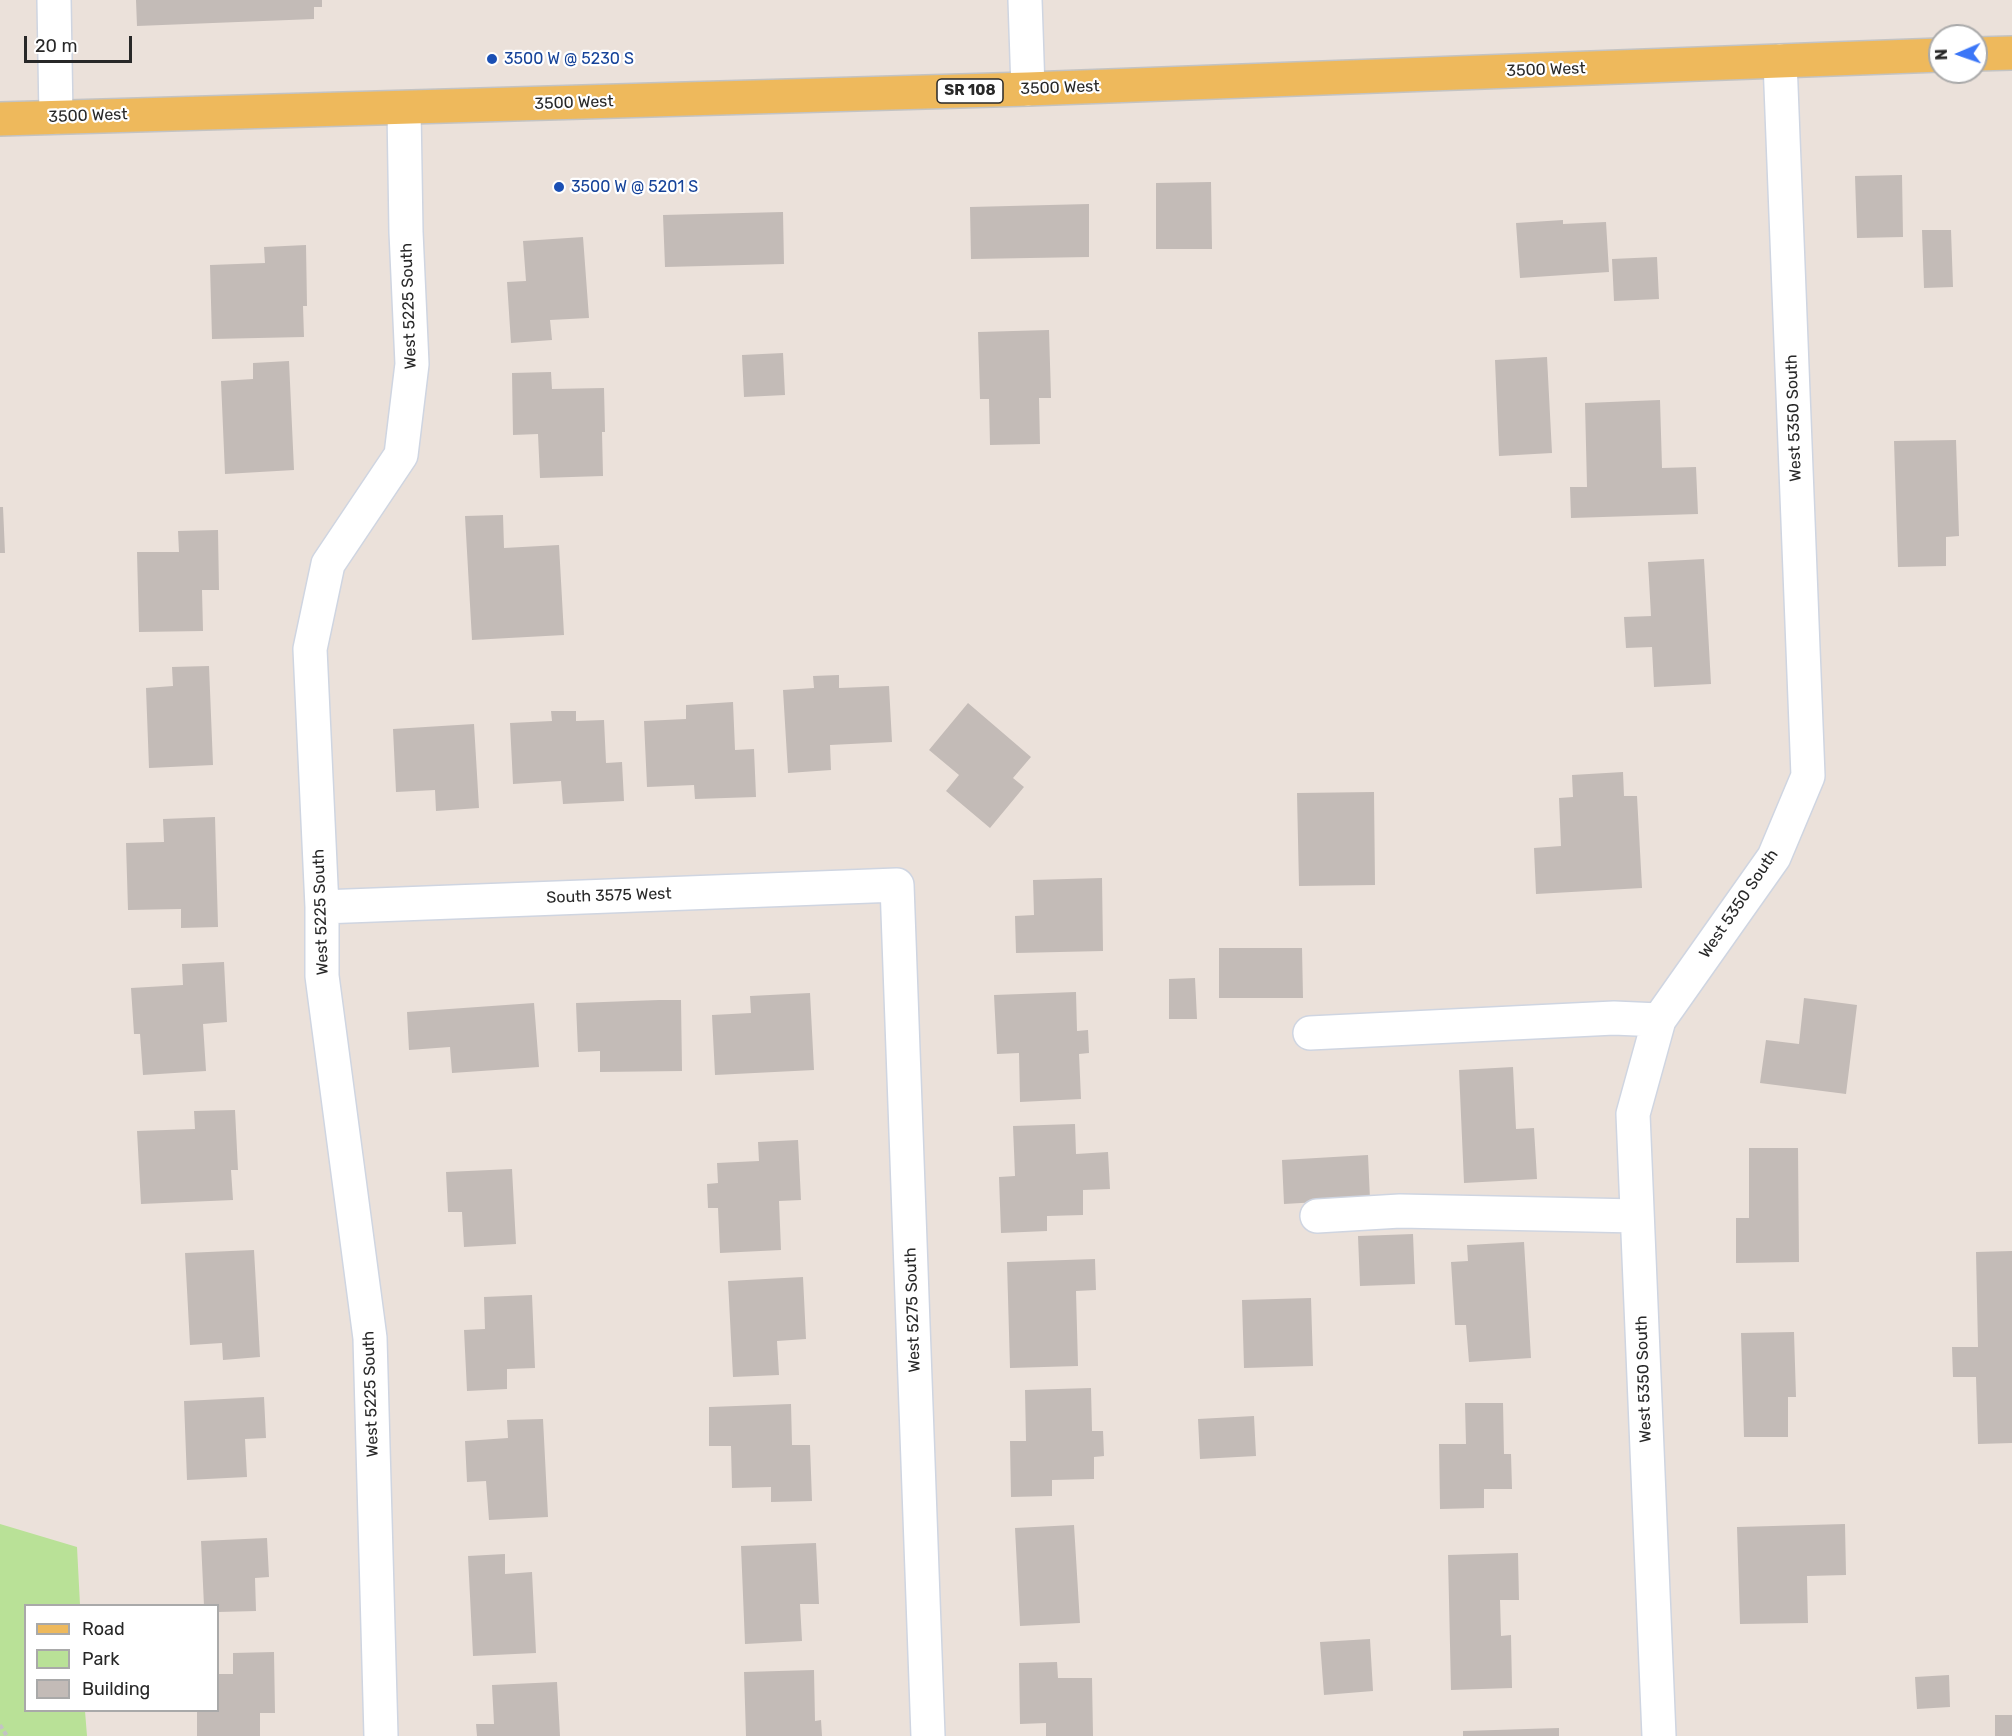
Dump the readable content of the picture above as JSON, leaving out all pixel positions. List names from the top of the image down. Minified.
{"streets":{"main road":["3500 West","SR 108"],"street":["West 5225 South","West 5350 South","South 3575 West","West 5275 South"]},"crossings":[["3500 West","West 5225 South"],["3500 West","West 5350 South"],["West 5225 South","South 3575 West"],["South 3575 West","West 5275 South"]],"places":["3500 W @ 5230 S","3500 W @ 5201 S"],"legend":["Road","Park","Building"],"scale_bar":"20 m","north":"left"}
